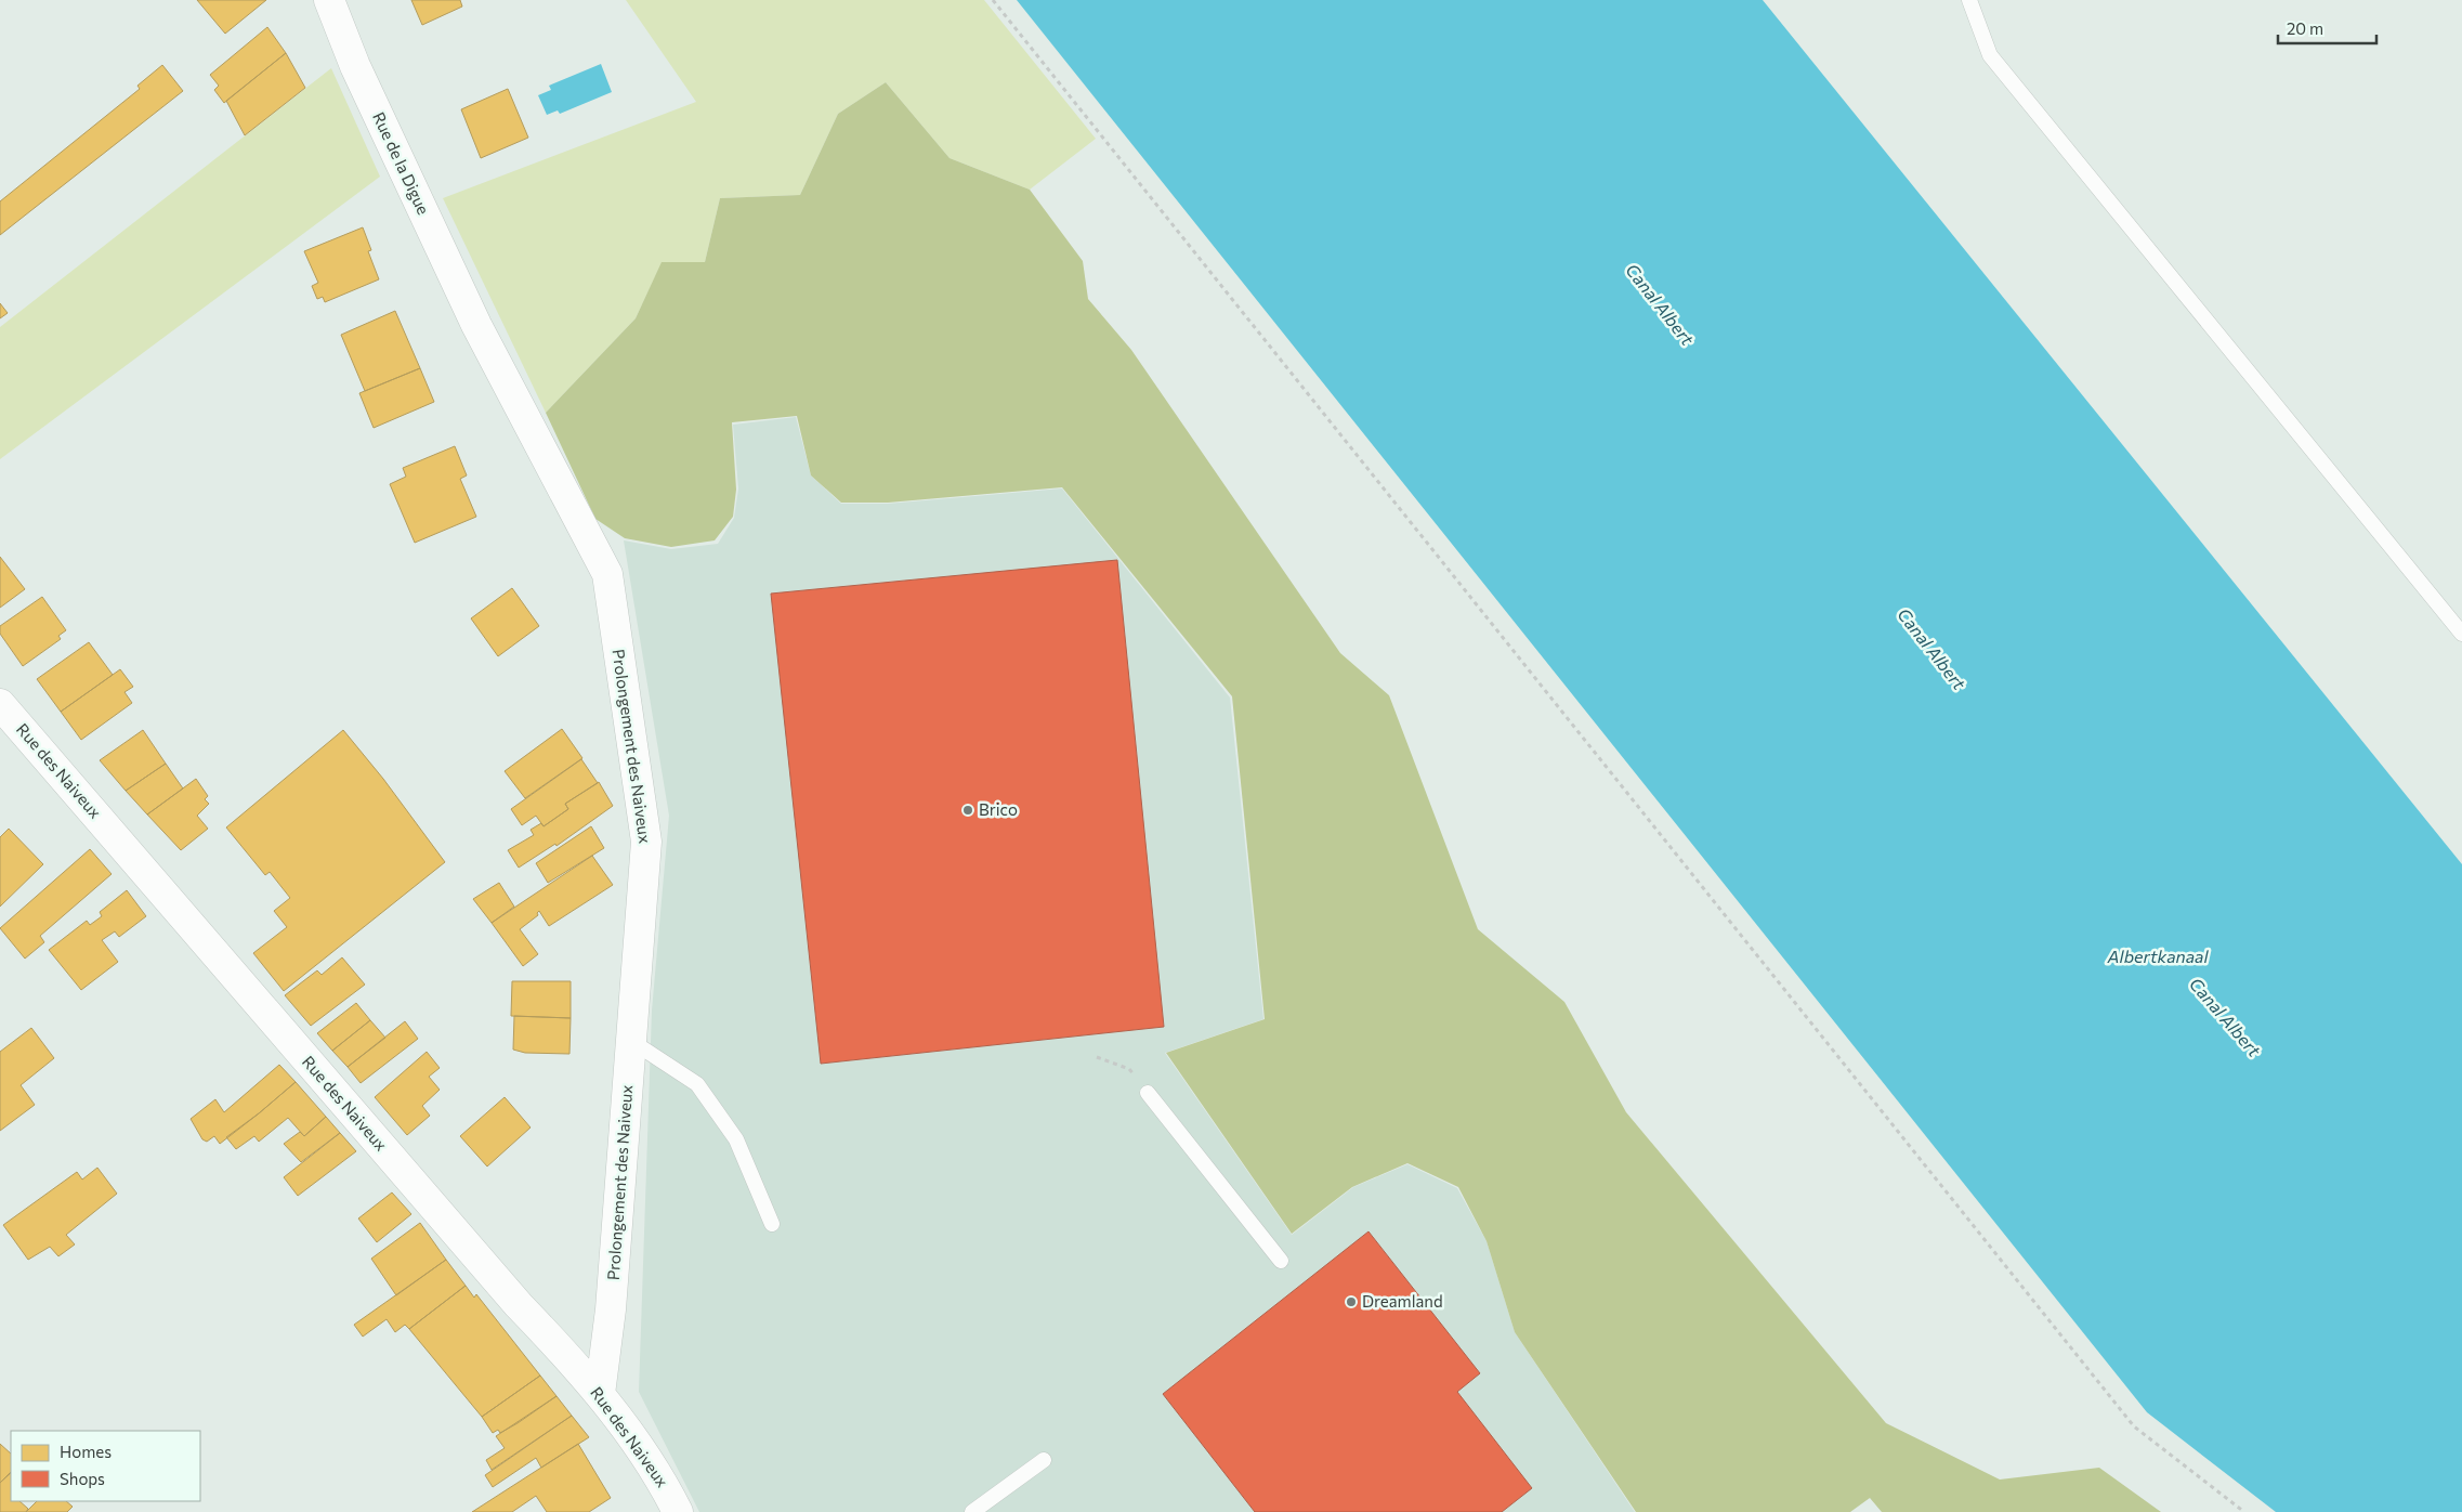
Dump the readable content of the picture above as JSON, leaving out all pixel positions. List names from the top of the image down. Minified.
{"streets":{"street":["Rue de la Digue","Prolongement des Naiveux","Rue des Naiveux"]},"crossings":[["Rue de la Digue","Prolongement des Naiveux"],["Prolongement des Naiveux","Rue des Naiveux"]],"water":["Canal Albert","Albertkanaal"],"places":["Brico","Dreamland"],"legend":["Homes","Shops"],"scale_bar":"20 m"}
